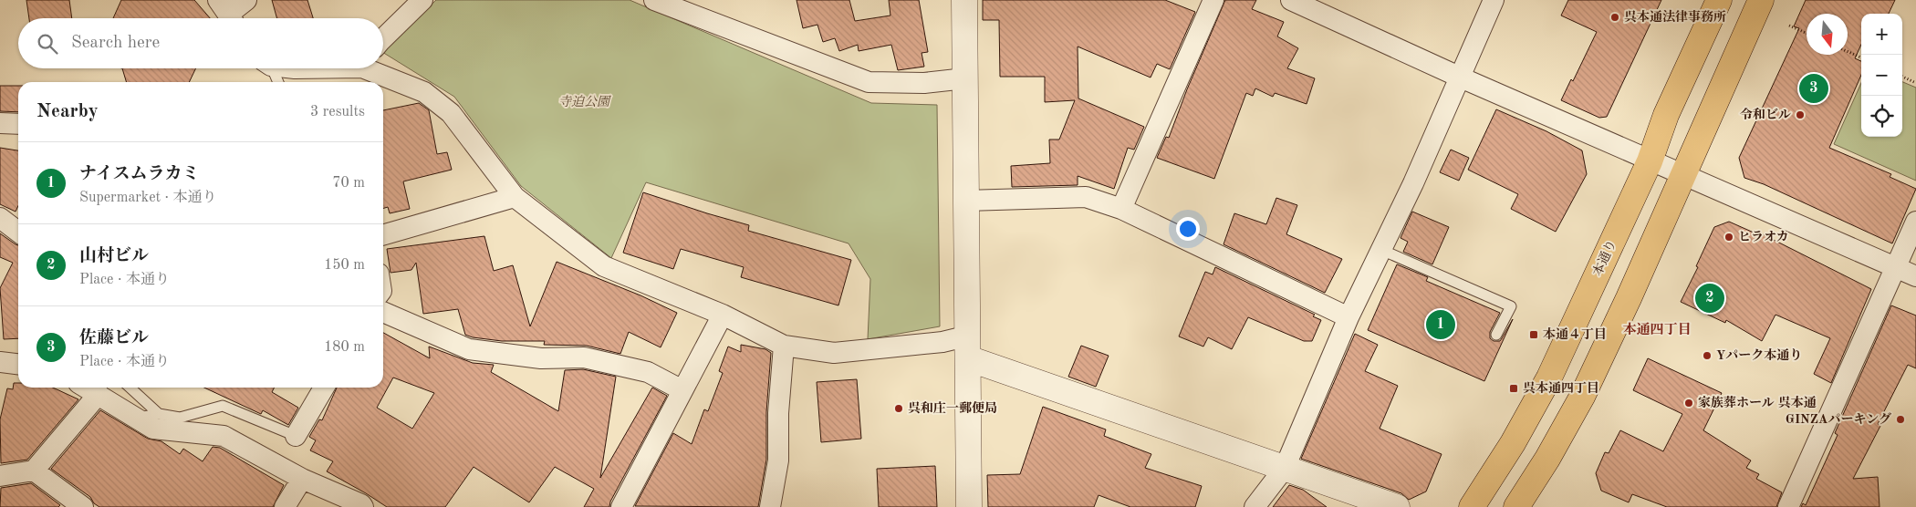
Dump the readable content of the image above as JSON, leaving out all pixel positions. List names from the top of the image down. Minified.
{"streets":{"highway":["本通り"]},"districts":["本通四丁目"],"parks":["寺迫公園"],"places":{"other":["呉本通法律事務所","令和ビル","ヒラオカ","Yパーク本通り","家族葬ホール 呉本通","呉和庄一郵便局","GINZAパーキング"],"transit":["本通４丁目","呉本通四丁目"]},"north":"bottom","page":{"map_buttons":["+","−"],"search":"Search here","pins":["3","2","1"],"heading":["Nearby","3 results"],"list":[{"mark":"1","name":"ナイスムラカミ","note":"Supermarket · 本通り","value":"70 m"},{"mark":"2","name":"山村ビル","note":"Place · 本通り","value":"150 m"},{"mark":"3","name":"佐藤ビル","note":"Place · 本通り","value":"180 m"}]}}
